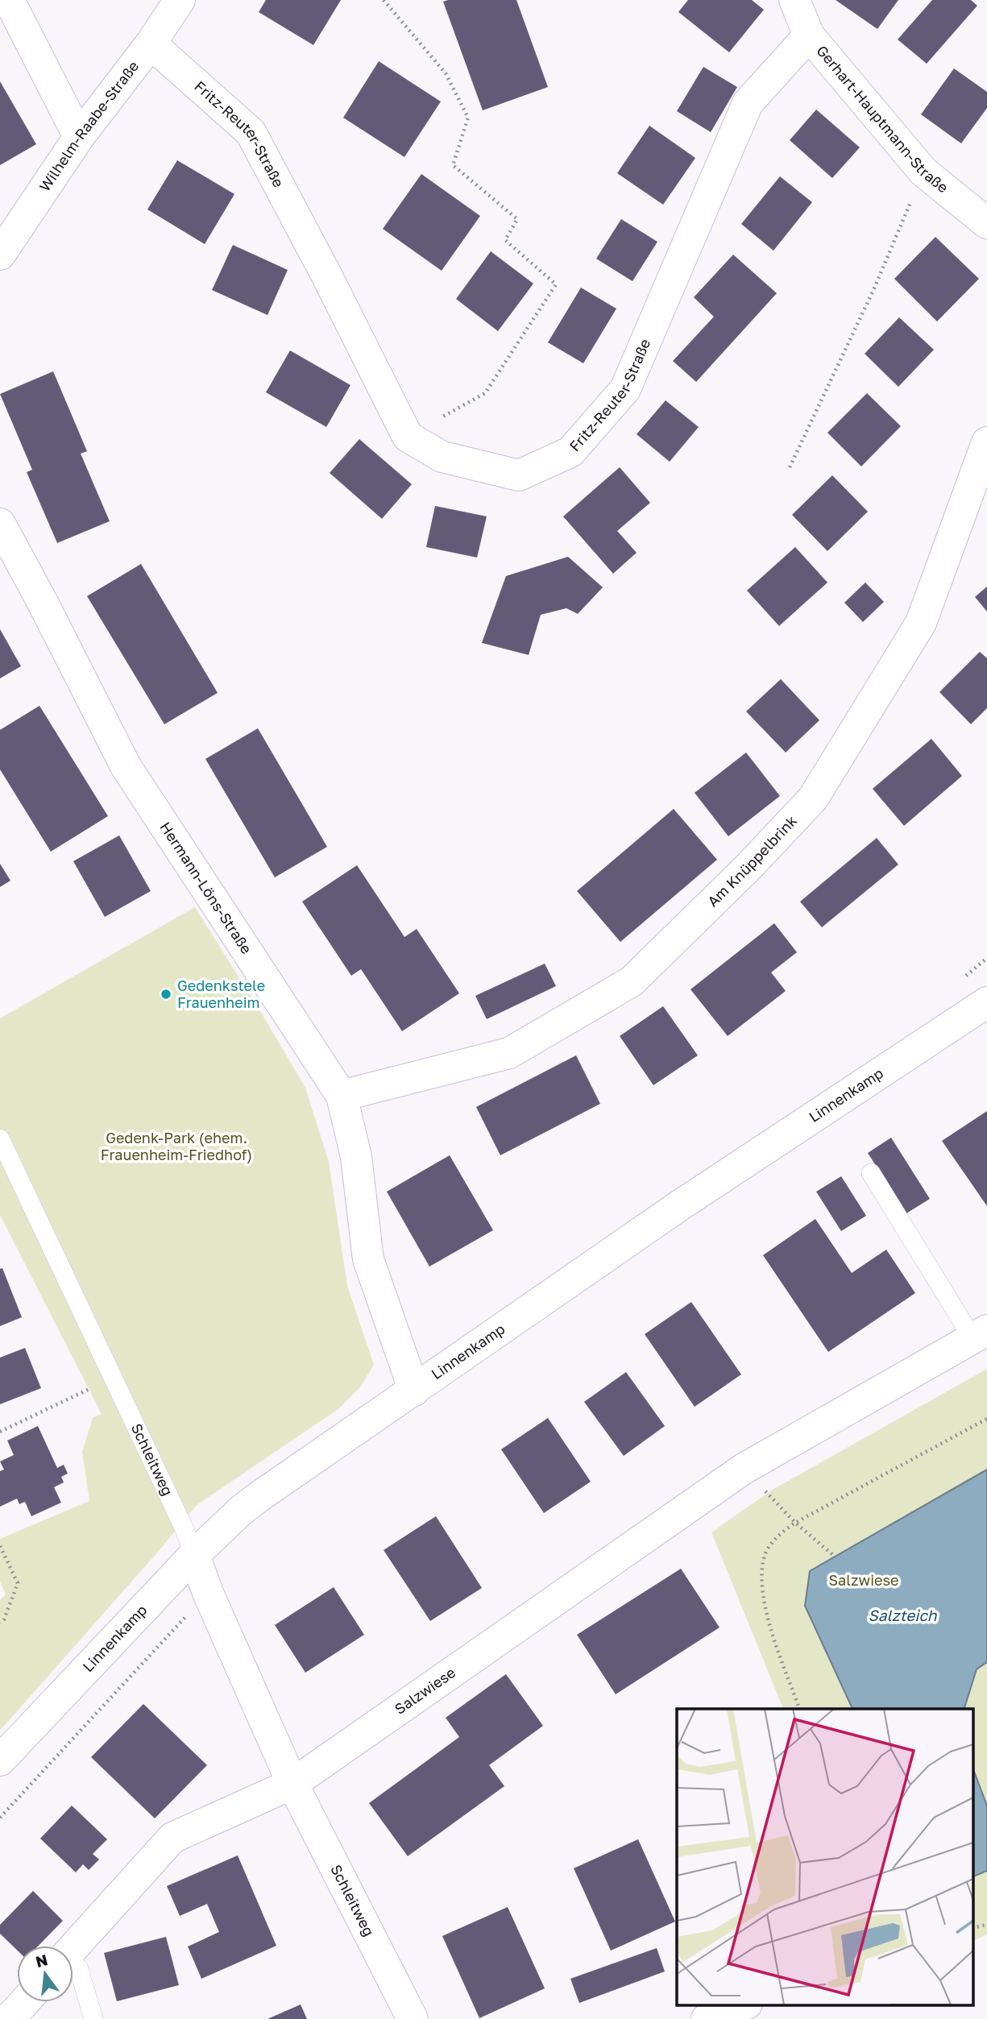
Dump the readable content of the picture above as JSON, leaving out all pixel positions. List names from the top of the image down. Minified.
{"streets":{"street":["Gerhart-Hauptmann-Straße","Wilhelm-Raabe-Straße","Fritz-Reuter-Straße","Am Knüppelbrink","Hermann-Löns-Straße","Linnenkamp","Schleitweg","Salzwiese"]},"crossings":[["Gerhart-Hauptmann-Straße","Fritz-Reuter-Straße"],["Wilhelm-Raabe-Straße","Fritz-Reuter-Straße"],["Am Knüppelbrink","Hermann-Löns-Straße"],["Hermann-Löns-Straße","Linnenkamp"],["Linnenkamp","Schleitweg"],["Schleitweg","Salzwiese"]],"water":["Salzteich"],"parks":["Gedenk-Park (ehem. Frauenheim-Friedhof)","Salzwiese"],"places":["Gedenkstele Frauenheim"],"north":"top"}
